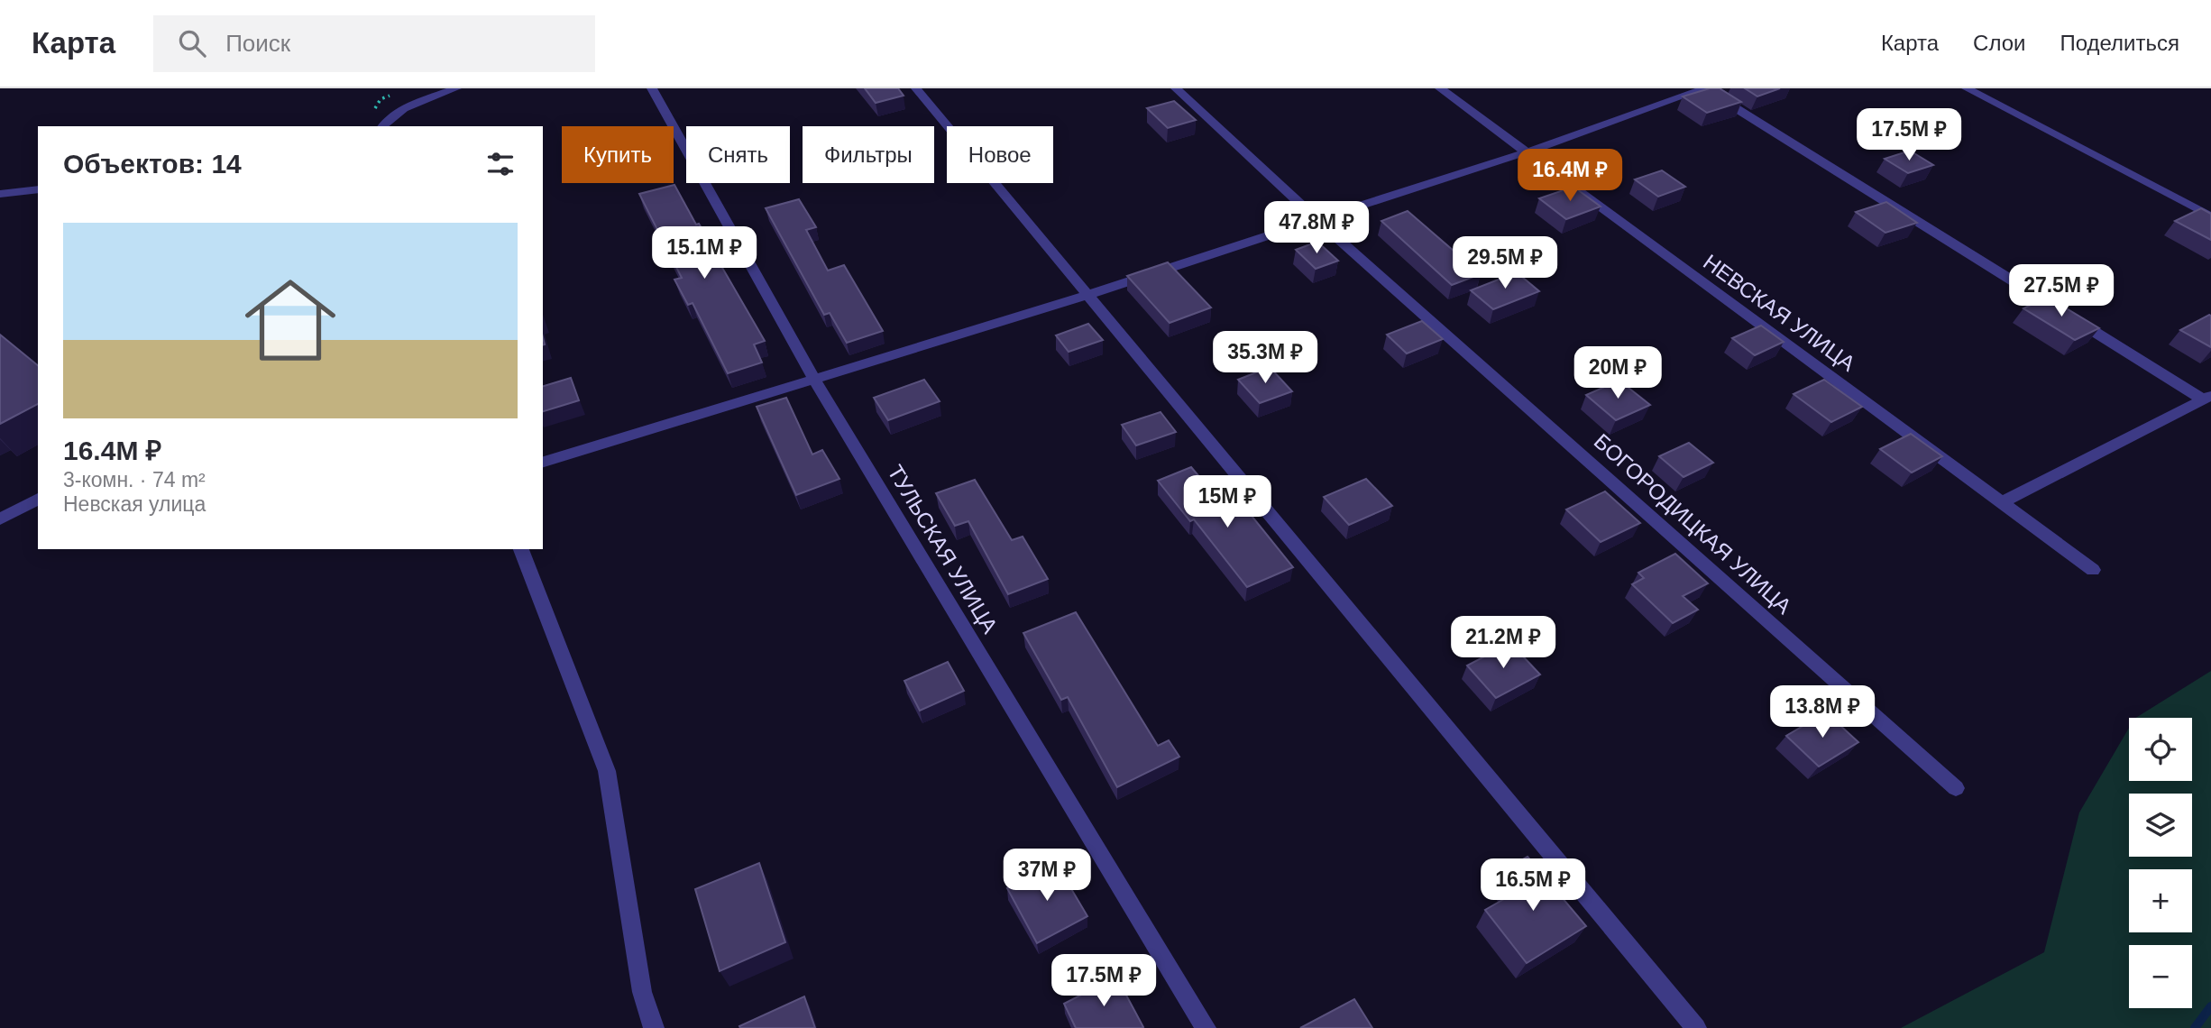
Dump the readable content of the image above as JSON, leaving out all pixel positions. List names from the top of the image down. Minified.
{"streets":{"street":["НЕВСКАЯ УЛИЦА","БОГОРОДИЦКАЯ УЛИЦА","ТУЛЬСКАЯ УЛИЦА"]},"page":{"header":"Карта","search":"Поиск","nav":["Карта","Слои","Поделиться"],"price":["17.5M ₽","16.4M ₽","47.8M ₽","15.1M ₽","29.5M ₽","27.5M ₽","35.3M ₽","20M ₽","15M ₽","21.2M ₽","13.8M ₽","37M ₽","16.5M ₽","17.5M ₽"],"chip":["Купить","Снять","Фильтры","Новое"],"heading":"Объектов: 14","list":[{"name":"16.4M ₽","note":"3-комн. · 74 m² · Невская улица"}],"map_buttons":["+","−"]}}
